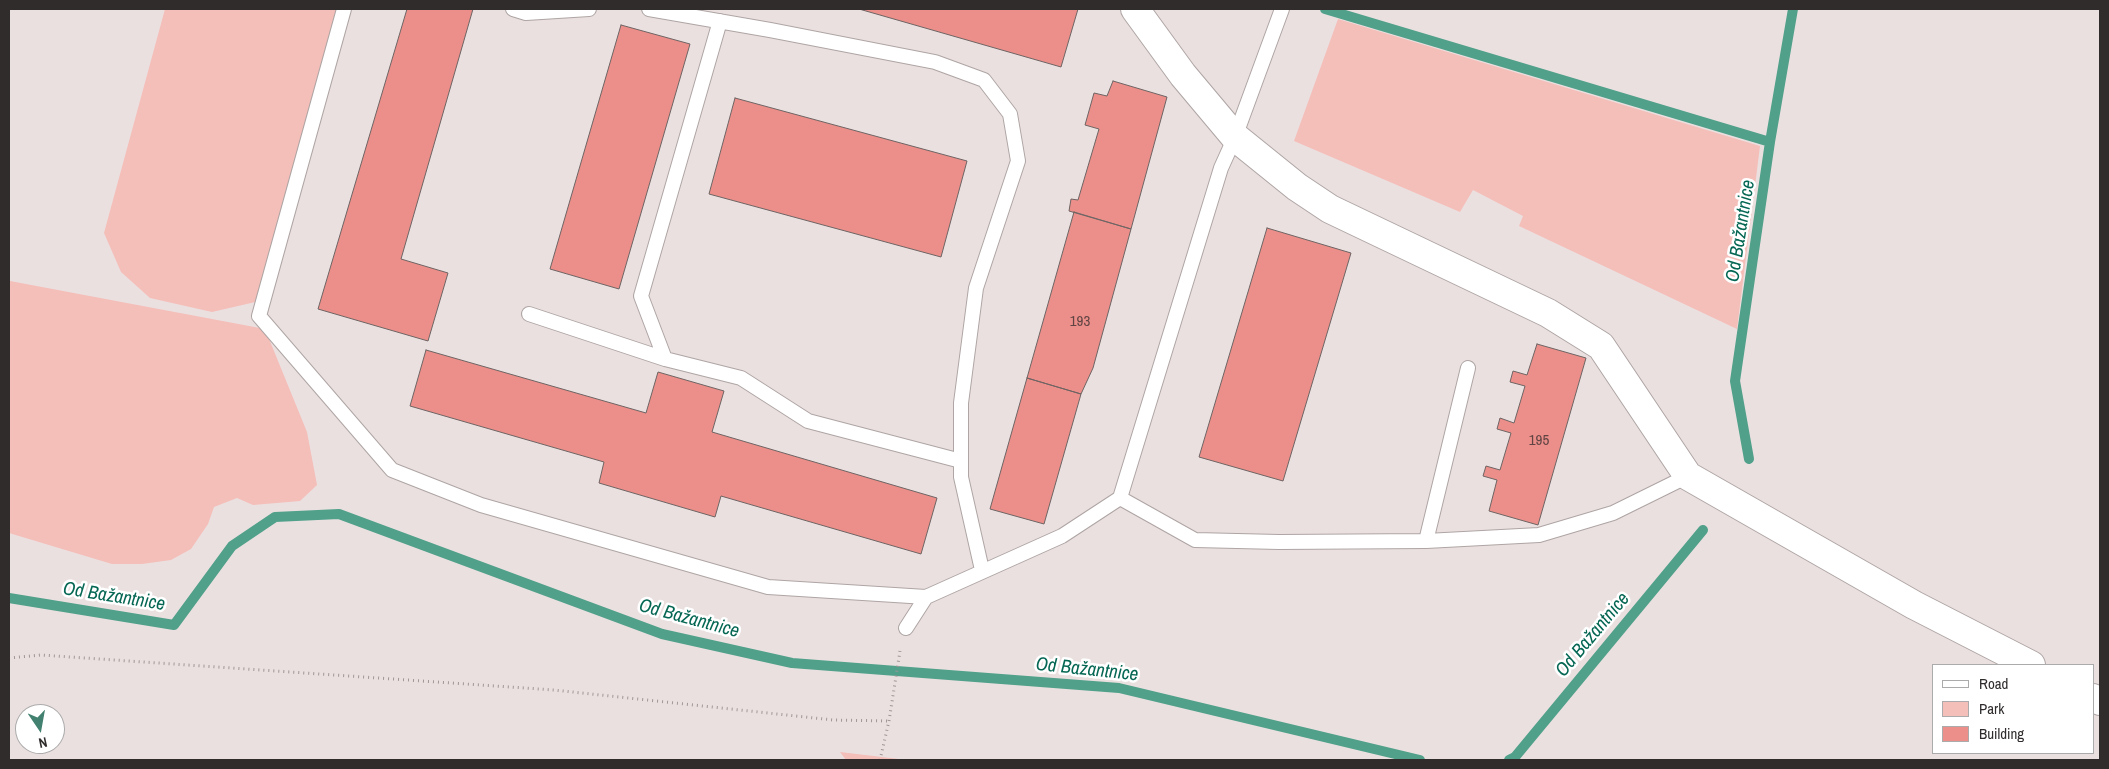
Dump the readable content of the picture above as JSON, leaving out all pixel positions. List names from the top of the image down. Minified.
{"water":["Od Bažantnice"],"house_numbers":["193","195"],"legend":["Road","Park","Building"],"north":"bottom"}
